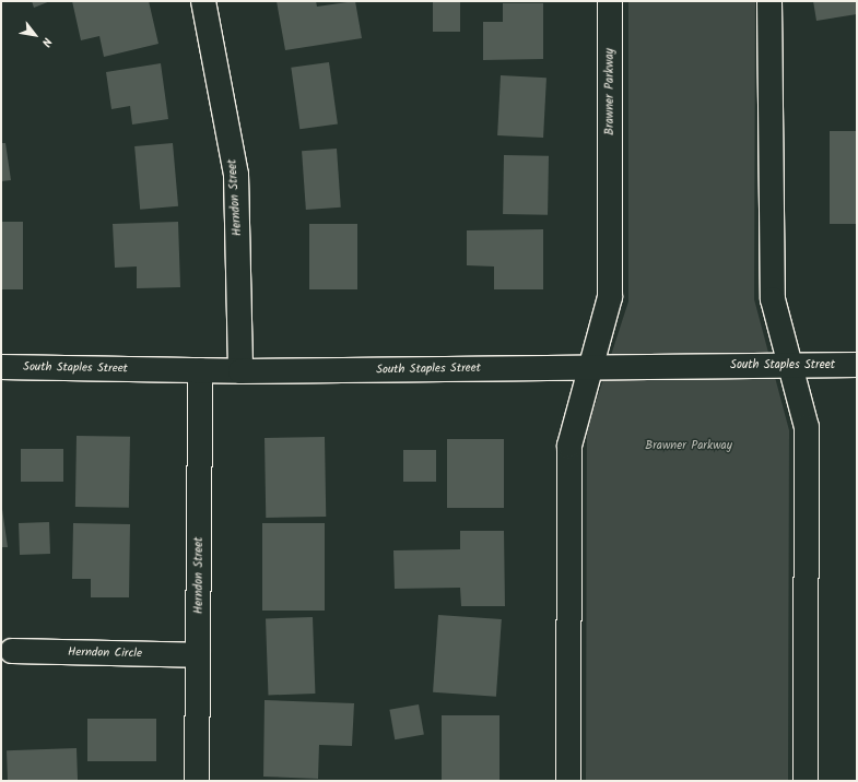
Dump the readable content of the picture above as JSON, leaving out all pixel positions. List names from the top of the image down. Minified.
{"streets":{"street":["Brawner Parkway","Herndon Street","South Staples Street","Herndon Circle"]},"crossings":[["Brawner Parkway","South Staples Street"],["Herndon Street","South Staples Street"],["Herndon Street","Herndon Circle"]],"parks":["Brawner Parkway"],"north":"bottom right"}
